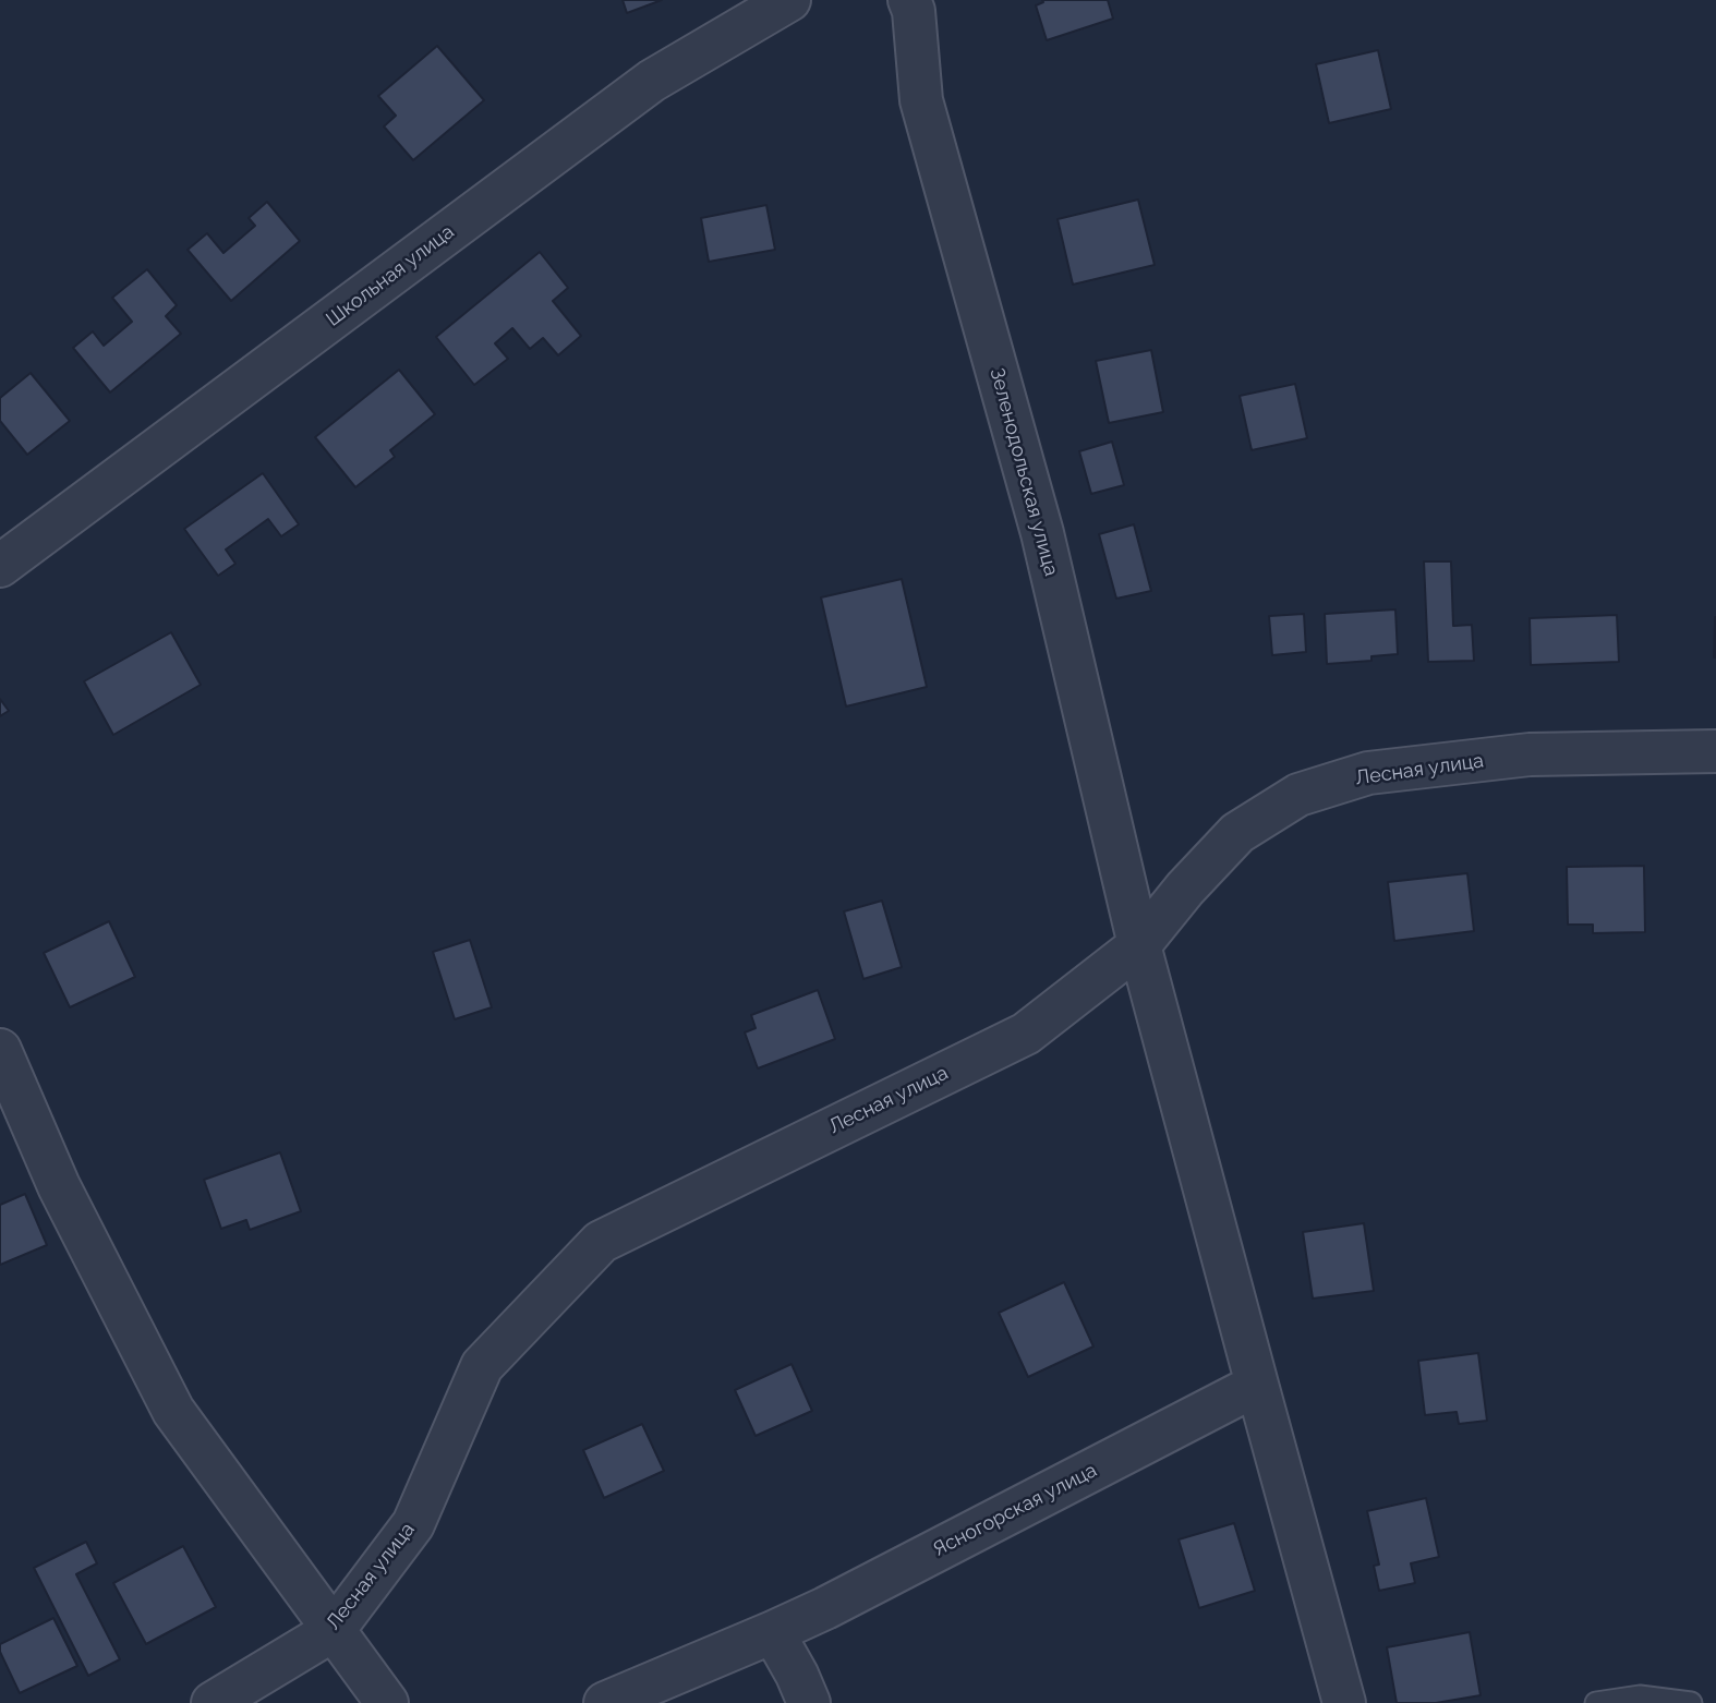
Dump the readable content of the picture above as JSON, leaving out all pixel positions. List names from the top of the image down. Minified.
{"streets":{"street":["Школьная улица","Зеленодольская улица","Лесная улица","Ясногорская улица"]},"crossings":[["Зеленодольская улица","Лесная улица"],["Зеленодольская улица","Ясногорская улица"]]}
